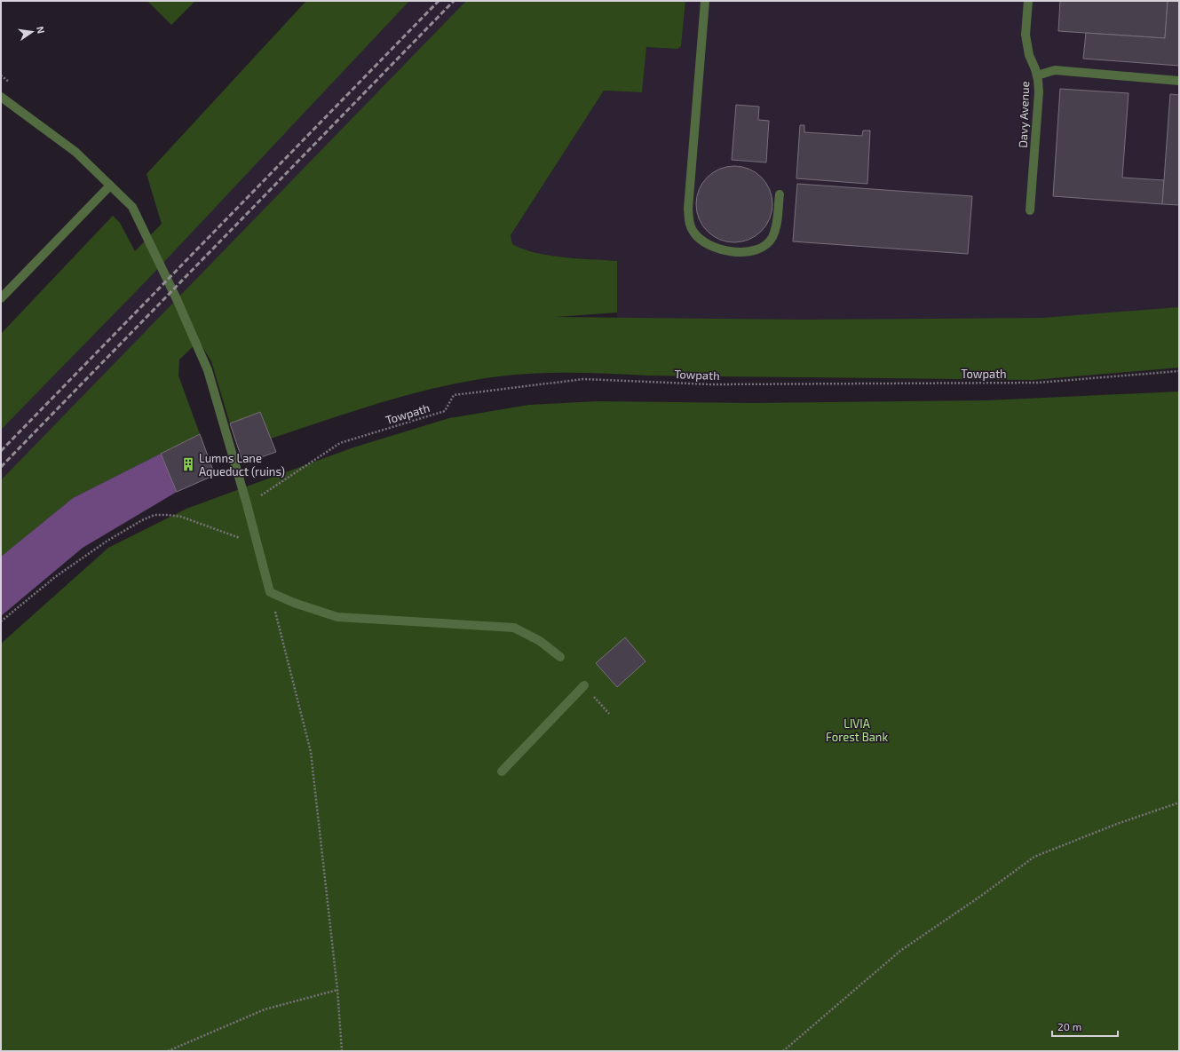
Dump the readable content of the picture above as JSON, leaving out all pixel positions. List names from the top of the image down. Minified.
{"streets":{"lane":["Davy Avenue"],"path":["Towpath"]},"parks":["LIVIA Forest Bank"],"places":{"building":["Lumns Lane Aqueduct (ruins)"]},"scale_bar":"20 m","north":"right"}
